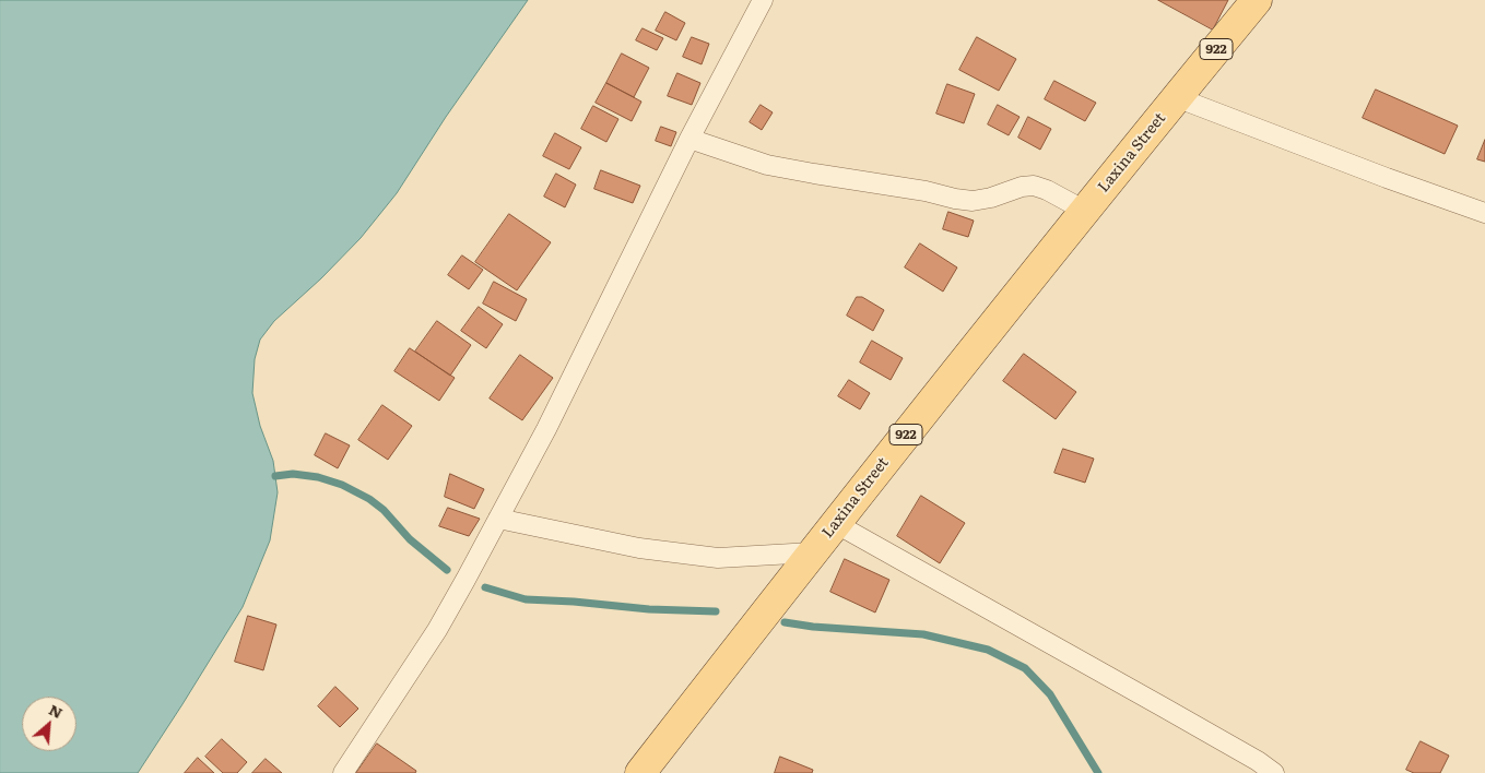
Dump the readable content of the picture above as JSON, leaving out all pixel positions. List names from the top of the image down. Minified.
{"streets":{"main road":["922","Laxina Street"]},"crossings":[["922","Laxina Street"]],"north":"top right"}
